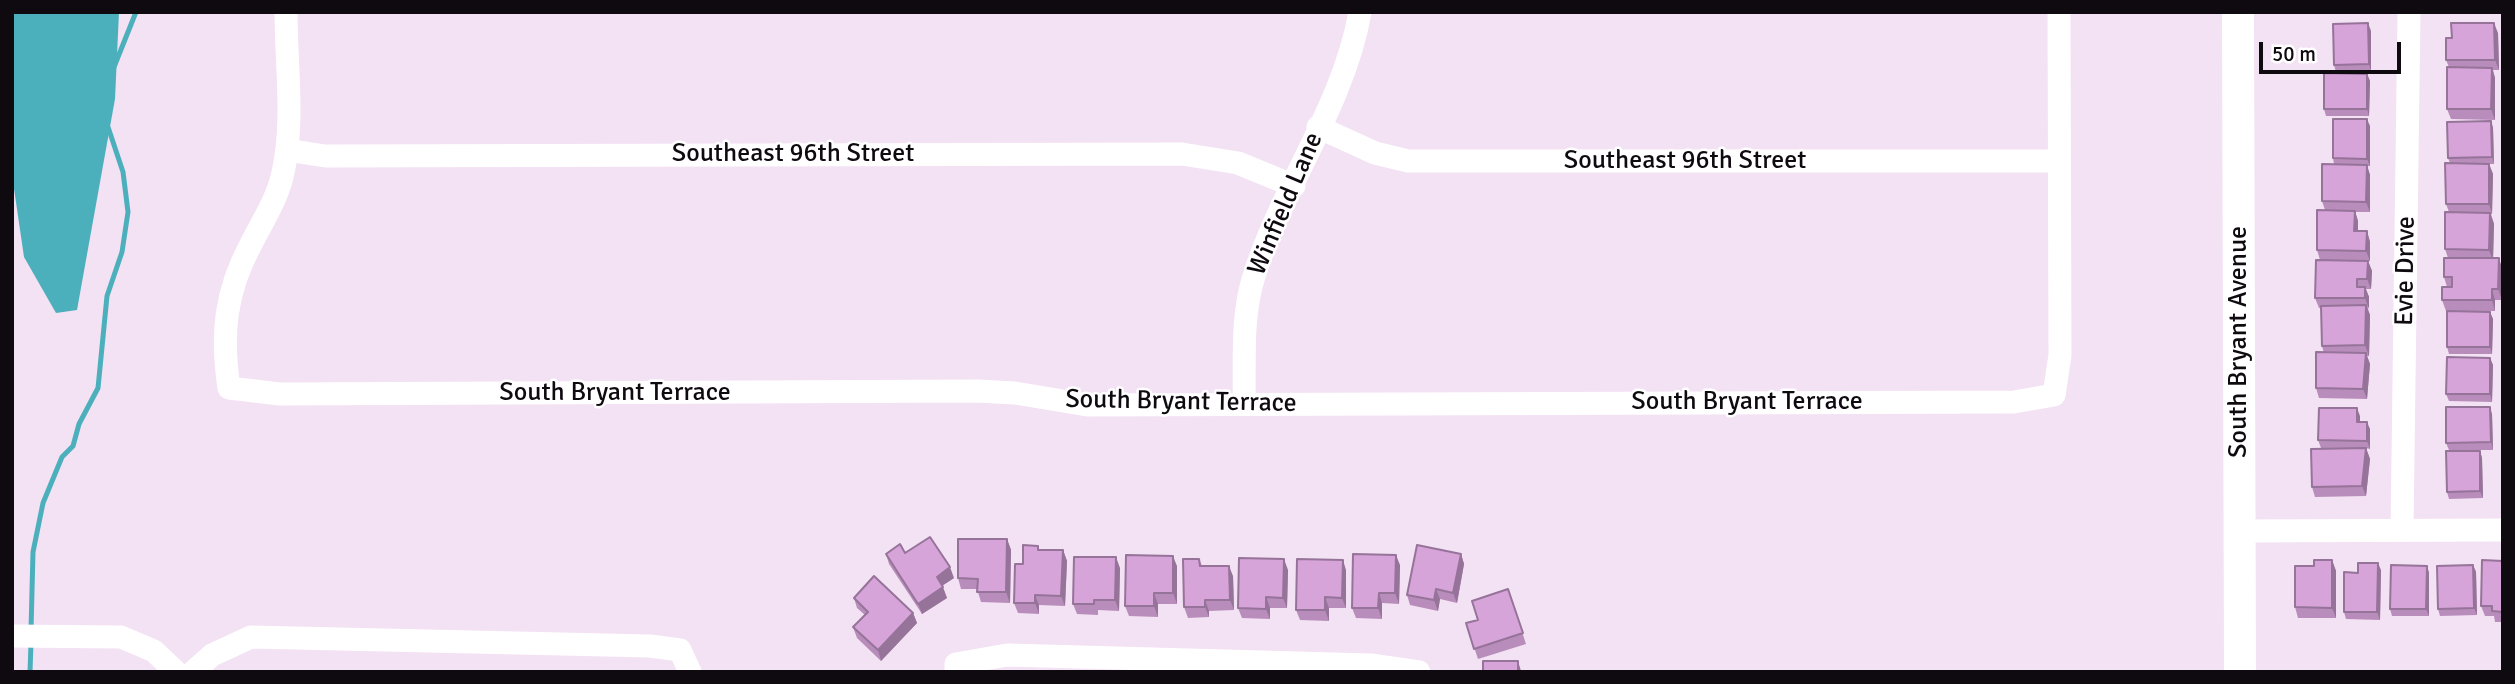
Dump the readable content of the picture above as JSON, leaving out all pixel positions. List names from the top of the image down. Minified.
{"streets":{"street":["Southeast 96th Street","Winfield Lane","Evie Drive","South Bryant Avenue","South Bryant Terrace"]},"crossings":[["Southeast 96th Street","Winfield Lane"],["Southeast 96th Street","South Bryant Terrace"],["Winfield Lane","South Bryant Terrace"]],"scale_bar":"50 m"}
